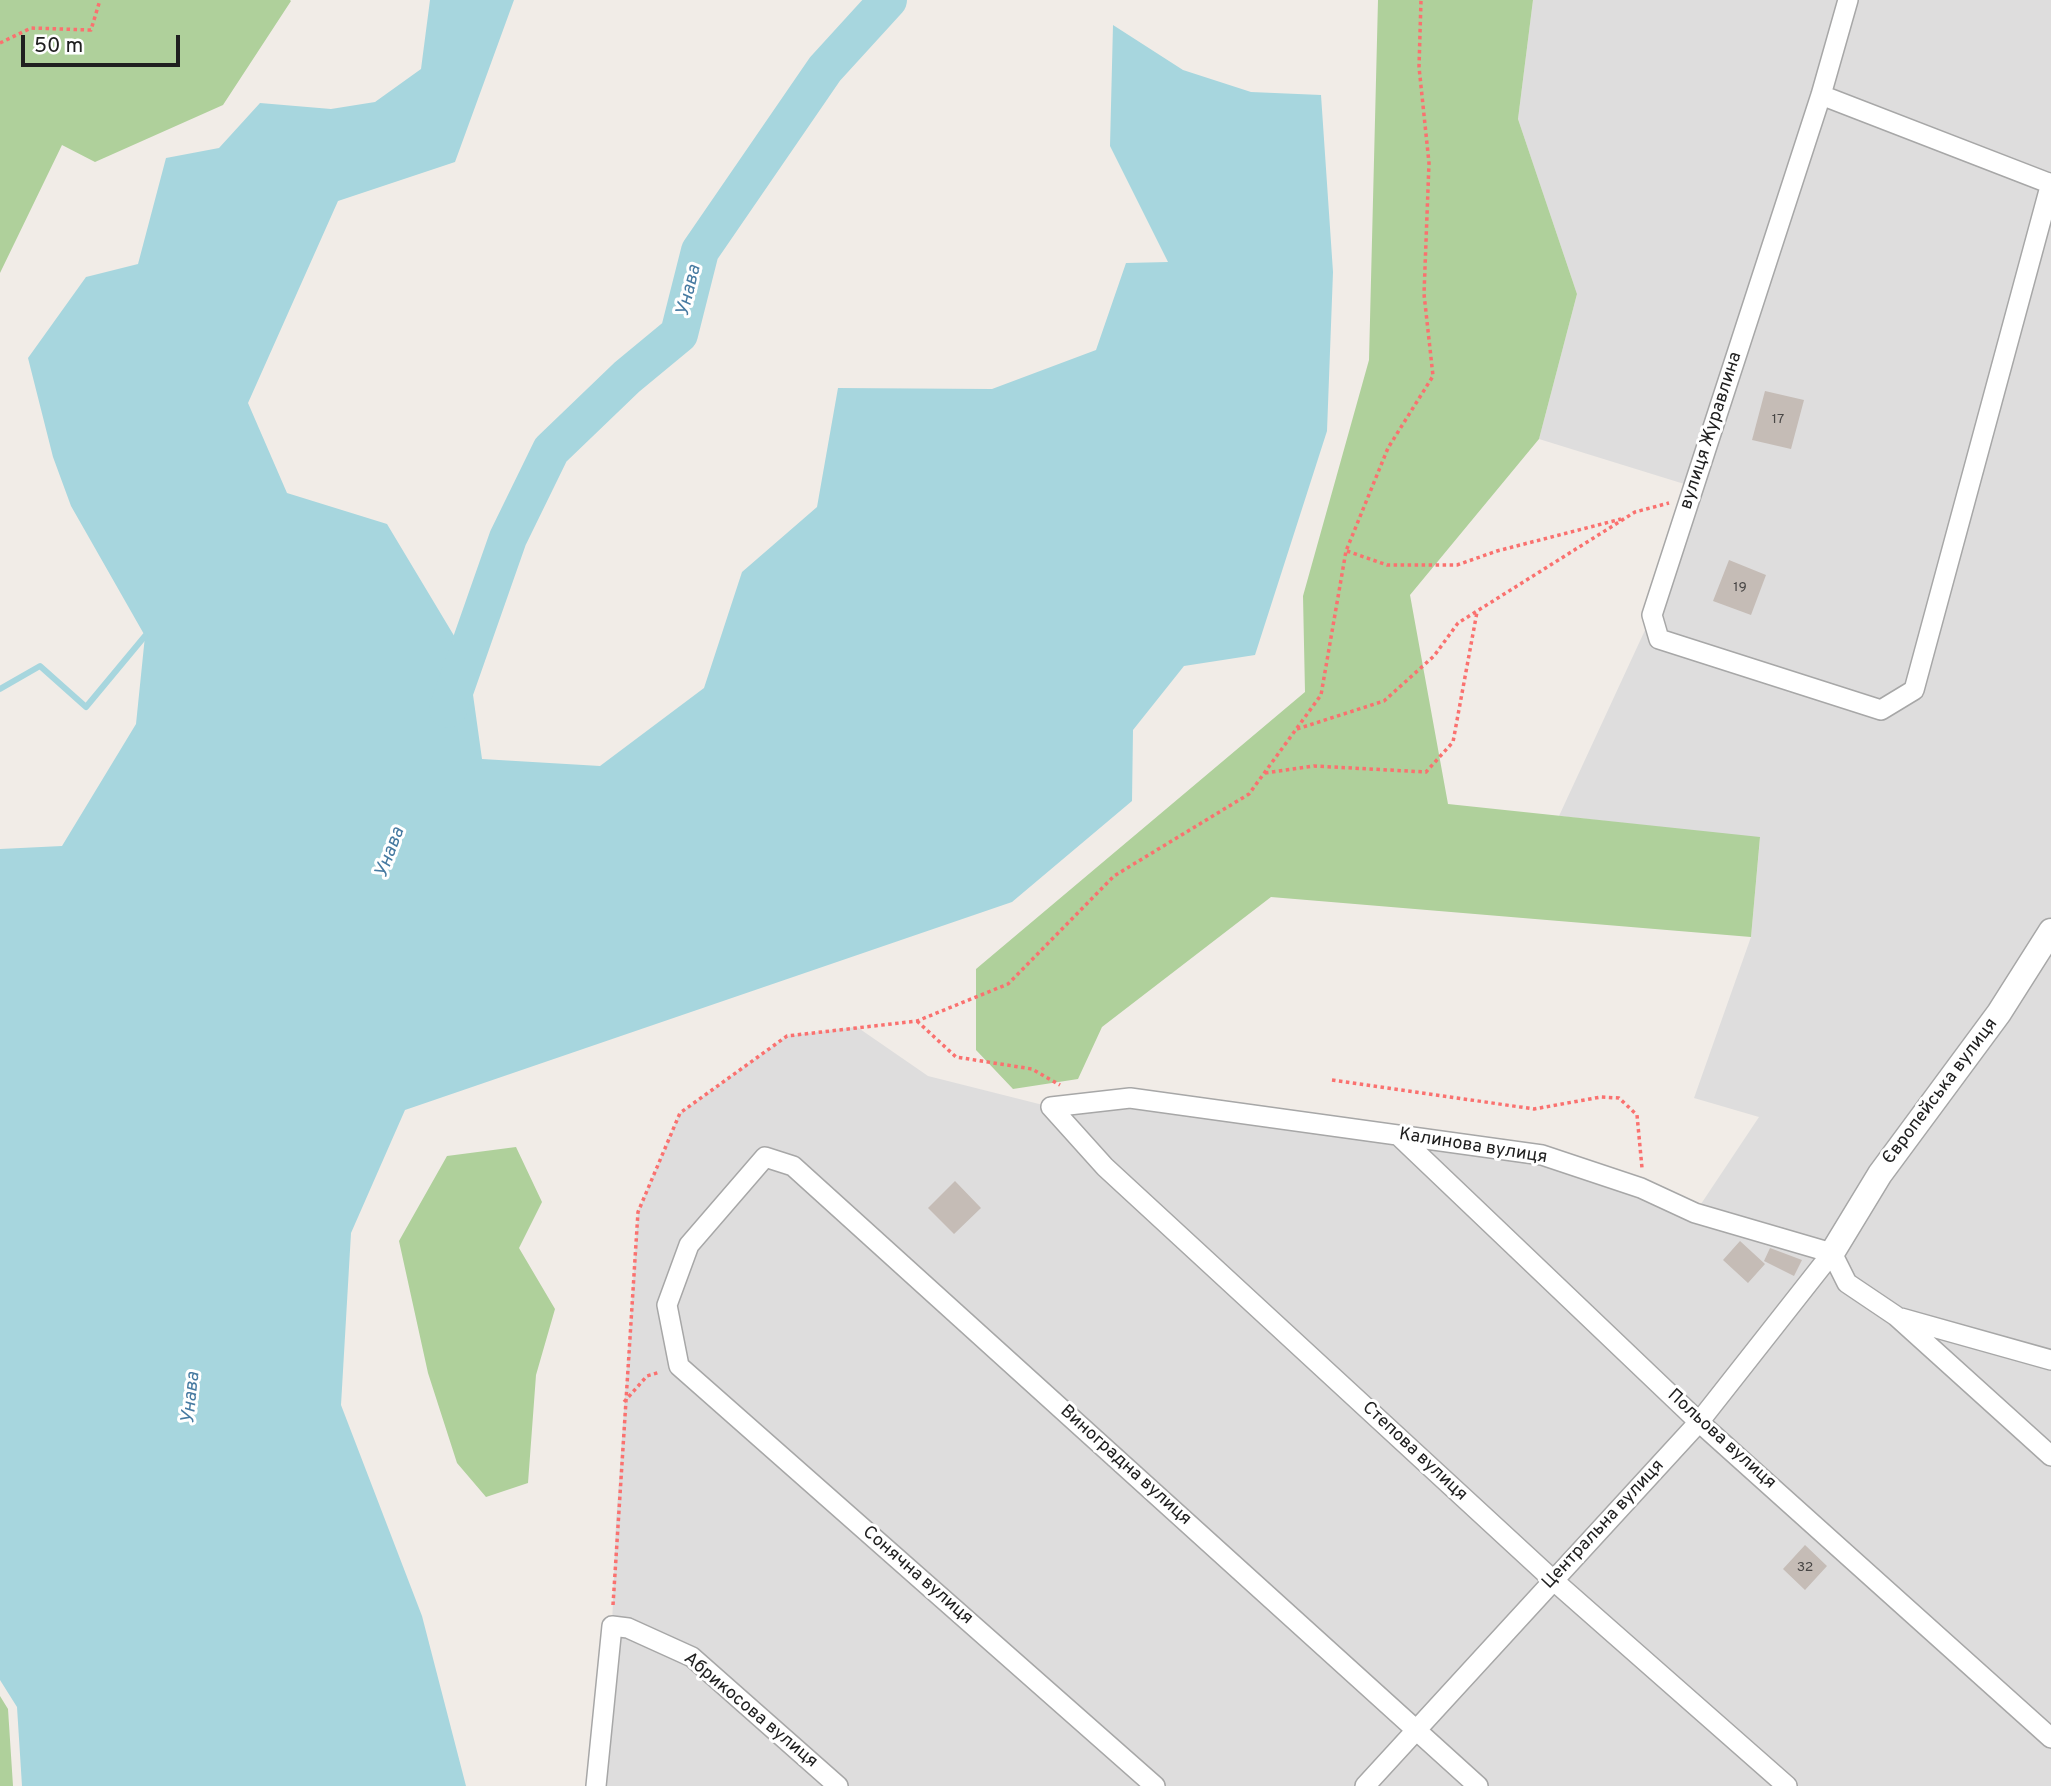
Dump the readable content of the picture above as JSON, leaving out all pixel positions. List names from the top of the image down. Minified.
{"streets":{"street":["вулиця Журавлина","Європейська вулиця","Калинова вулиця","Польова вулиця","Степова вулиця","Виноградна вулиця","Центральна вулиця","Сонячна вулиця","Абрикосова вулиця"]},"crossings":[["Європейська вулиця","Калинова вулиця"],["Європейська вулиця","Центральна вулиця"],["Калинова вулиця","Польова вулиця"],["Калинова вулиця","Степова вулиця"],["Калинова вулиця","Центральна вулиця"],["Польова вулиця","Центральна вулиця"],["Степова вулиця","Центральна вулиця"],["Виноградна вулиця","Центральна вулиця"],["Виноградна вулиця","Сонячна вулиця"]],"water":["Унава"],"house_numbers":["17","19","32"],"scale_bar":"50 m"}
